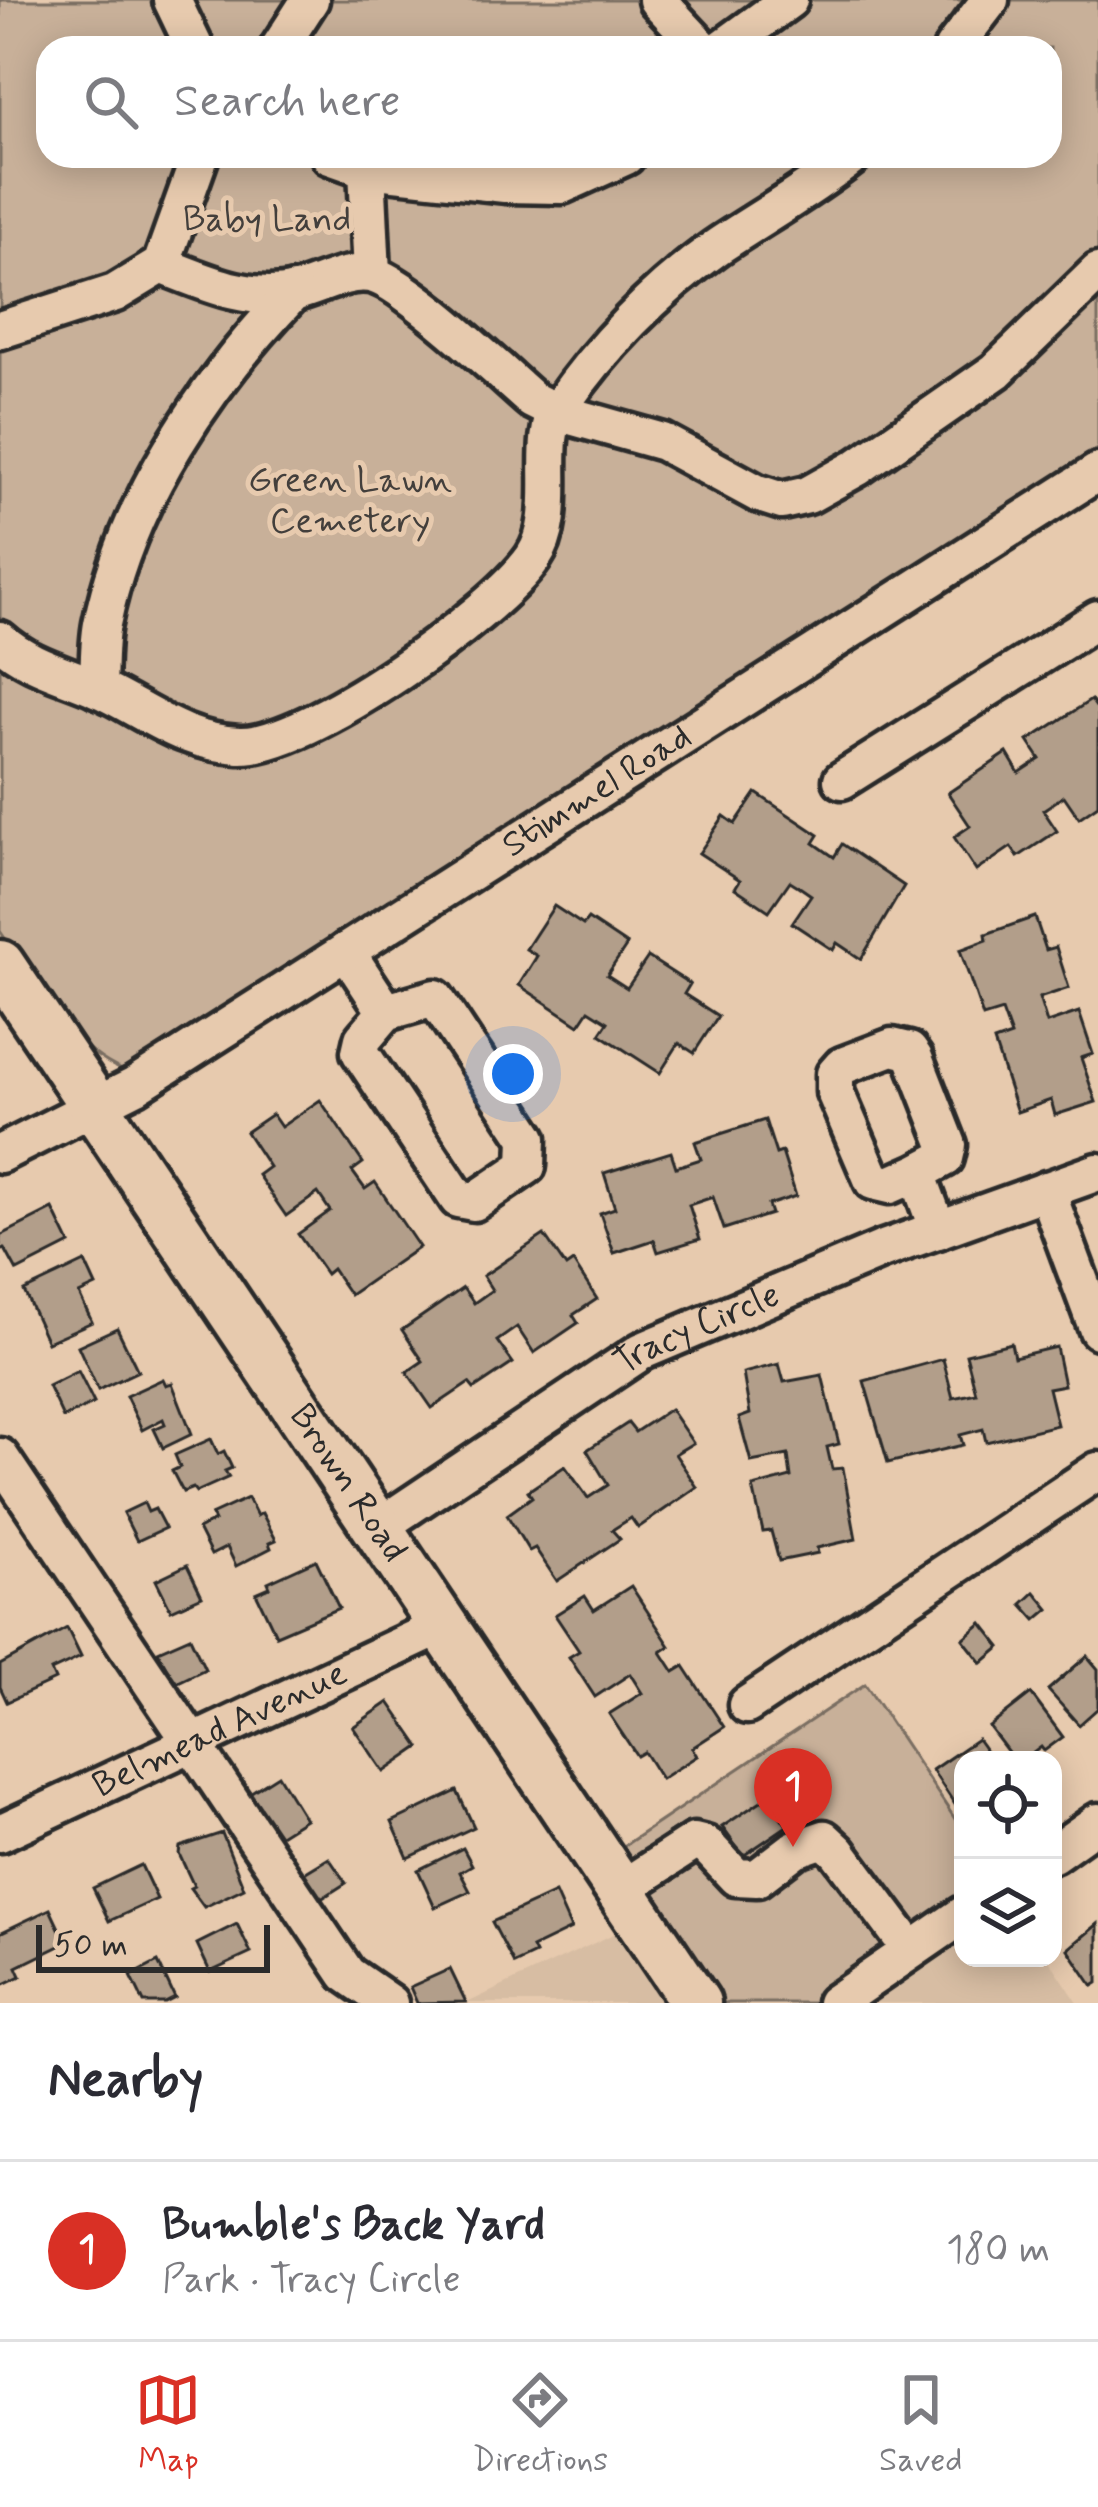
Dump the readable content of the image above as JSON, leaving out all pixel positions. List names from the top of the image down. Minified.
{"streets":{"main road":["Brown Road"],"street":["Stimmel Road","Tracy Circle","Belmead Avenue"]},"crossings":[["Stimmel Road","Brown Road"],["Tracy Circle","Brown Road"],["Brown Road","Belmead Avenue"]],"parks":["Baby Land","Green Lawn Cemetery"],"scale_bar":"50 m","page":{"search":"Search here","pins":"1","scale":"50 m","heading":"Nearby","list":[{"mark":"1","name":"Bumble's Back Yard","note":"Park · Tracy Circle","value":"180 m"}],"nav":["Map","Directions","Saved"]}}
